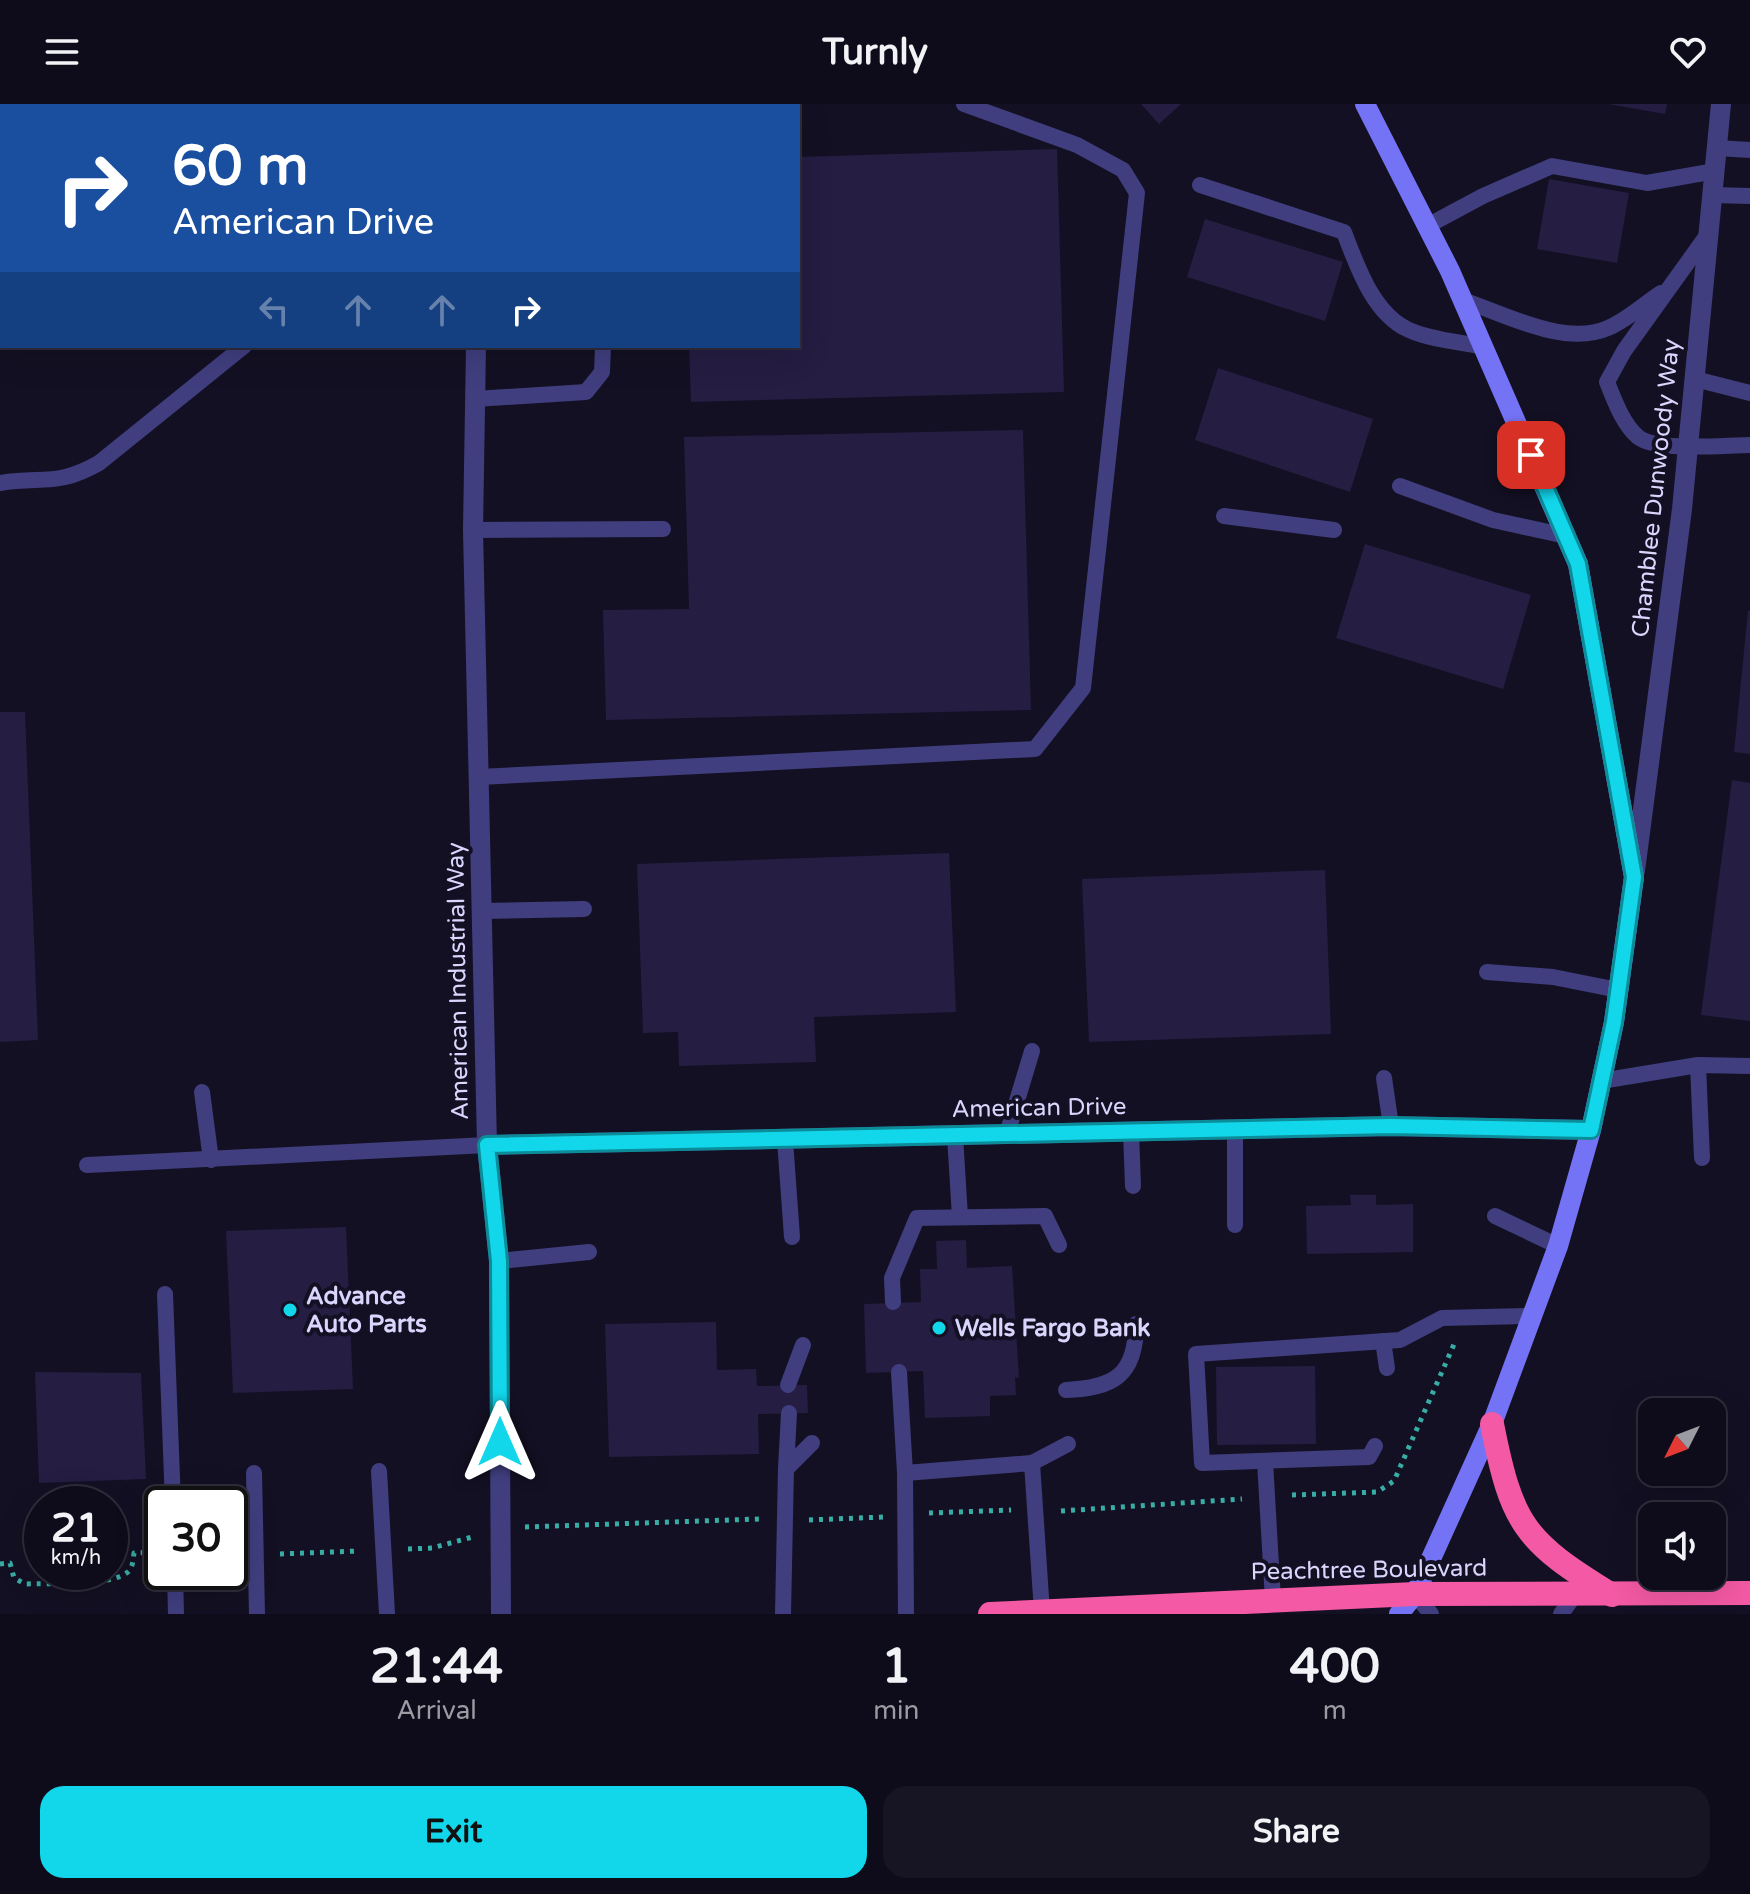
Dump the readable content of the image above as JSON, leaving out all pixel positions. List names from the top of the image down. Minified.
{"streets":{"highway":["Peachtree Boulevard"],"street":["Chamblee Dunwoody Way","American Industrial Way","American Drive"]},"crossings":[["American Industrial Way","American Drive"]],"places":["Advance Auto Parts","Wells Fargo Bank"],"north":"bottom left","page":{"header":"Turnly","turn":["60 m","American Drive"],"speed":"21 km/h","limit":"30","eta":["21:44","Arrival","1","min","400","m"],"buttons":["Exit","Share"]}}
